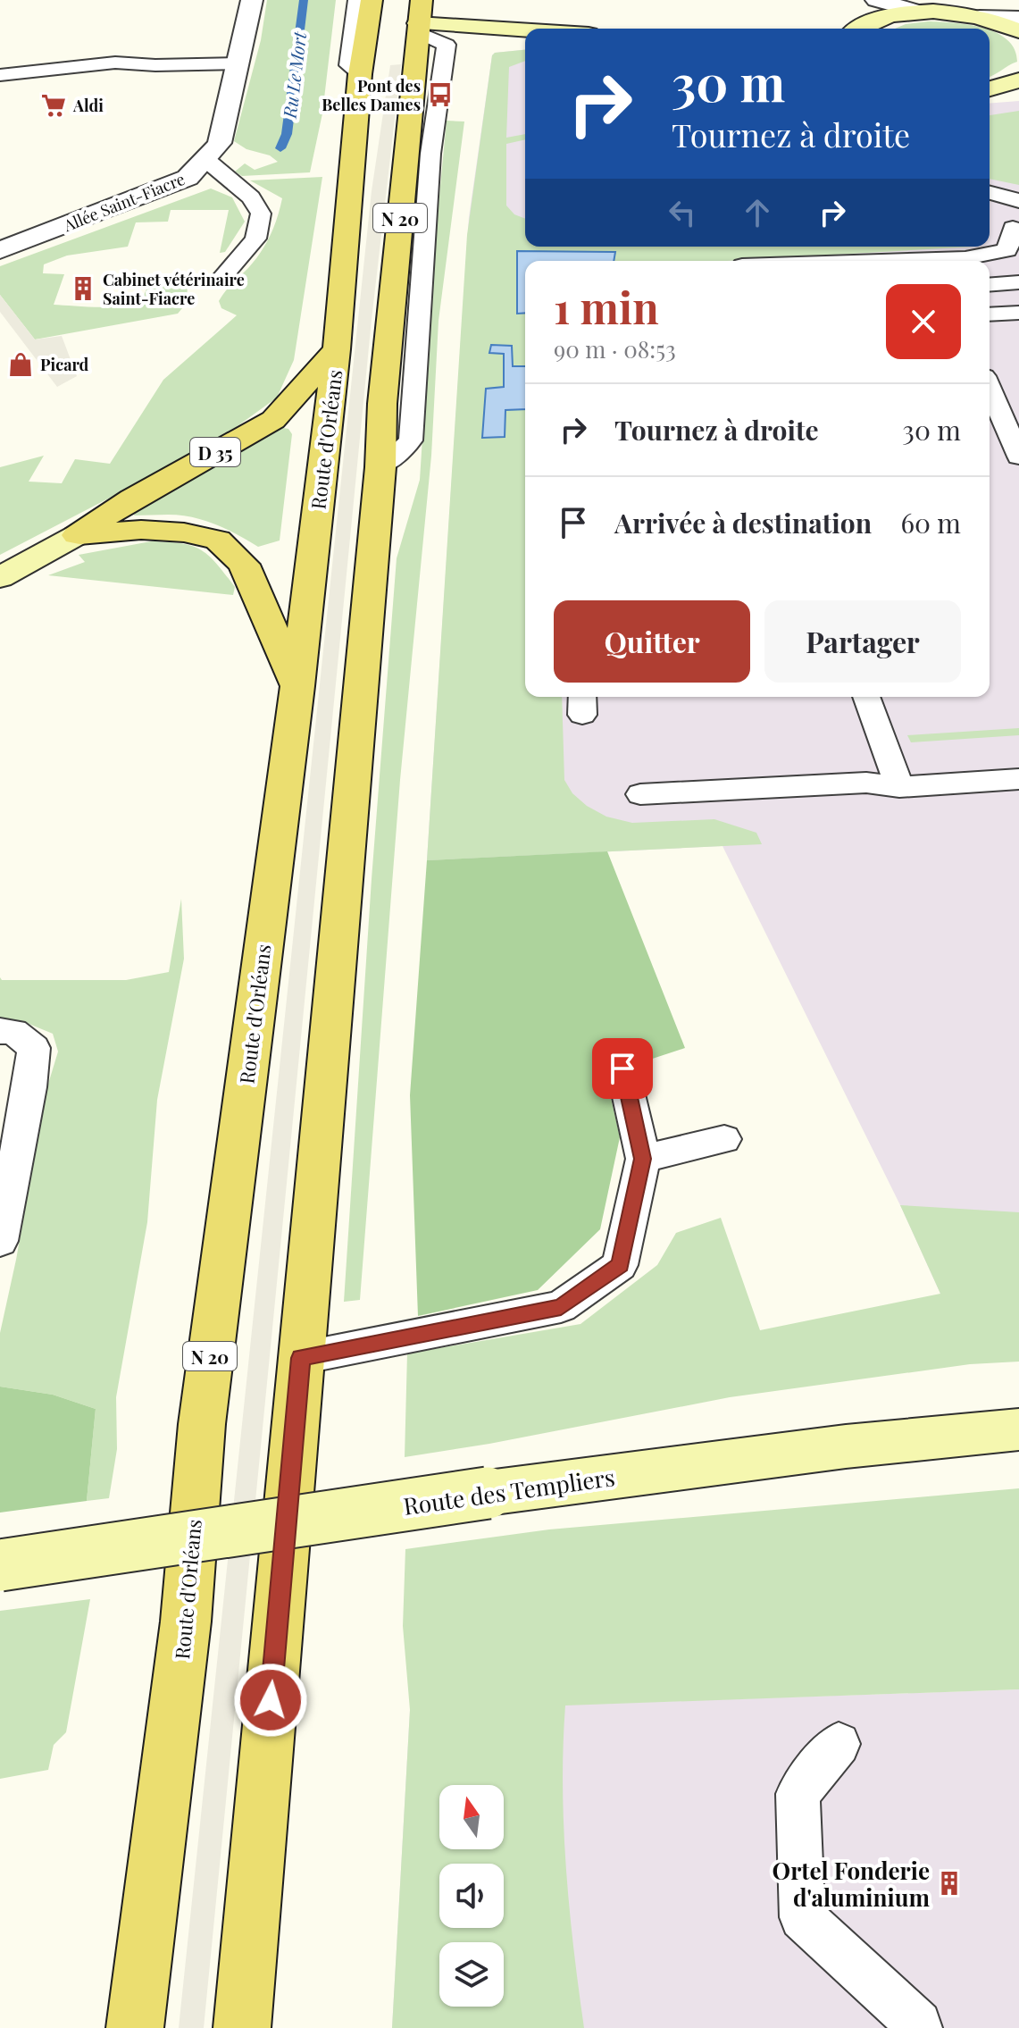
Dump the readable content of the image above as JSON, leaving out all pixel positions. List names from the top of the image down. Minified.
{"streets":{"main road":["N 20","Route d'Orléans","D 35"],"street":["Allée Saint-Fiacre","Route des Templiers"]},"crossings":[["Route d'Orléans","D 35"]],"water":["Ru Le Mort"],"places":{"bus stop":["Pont des Belles Dames"],"supermarket":["Aldi"],"building":["Cabinet vétérinaire Saint-Fiacre","Ortel Fonderie d'aluminium"],"shop":["Picard"]},"north":"top","page":{"turn":["30 m","Tournez à droite"],"heading":["1 min","90 m · 08:53"],"list":[{"name":"Tournez à droite","value":"30 m"},{"name":"Arrivée à destination","value":"60 m"}],"buttons":["Quitter","Partager"]}}
